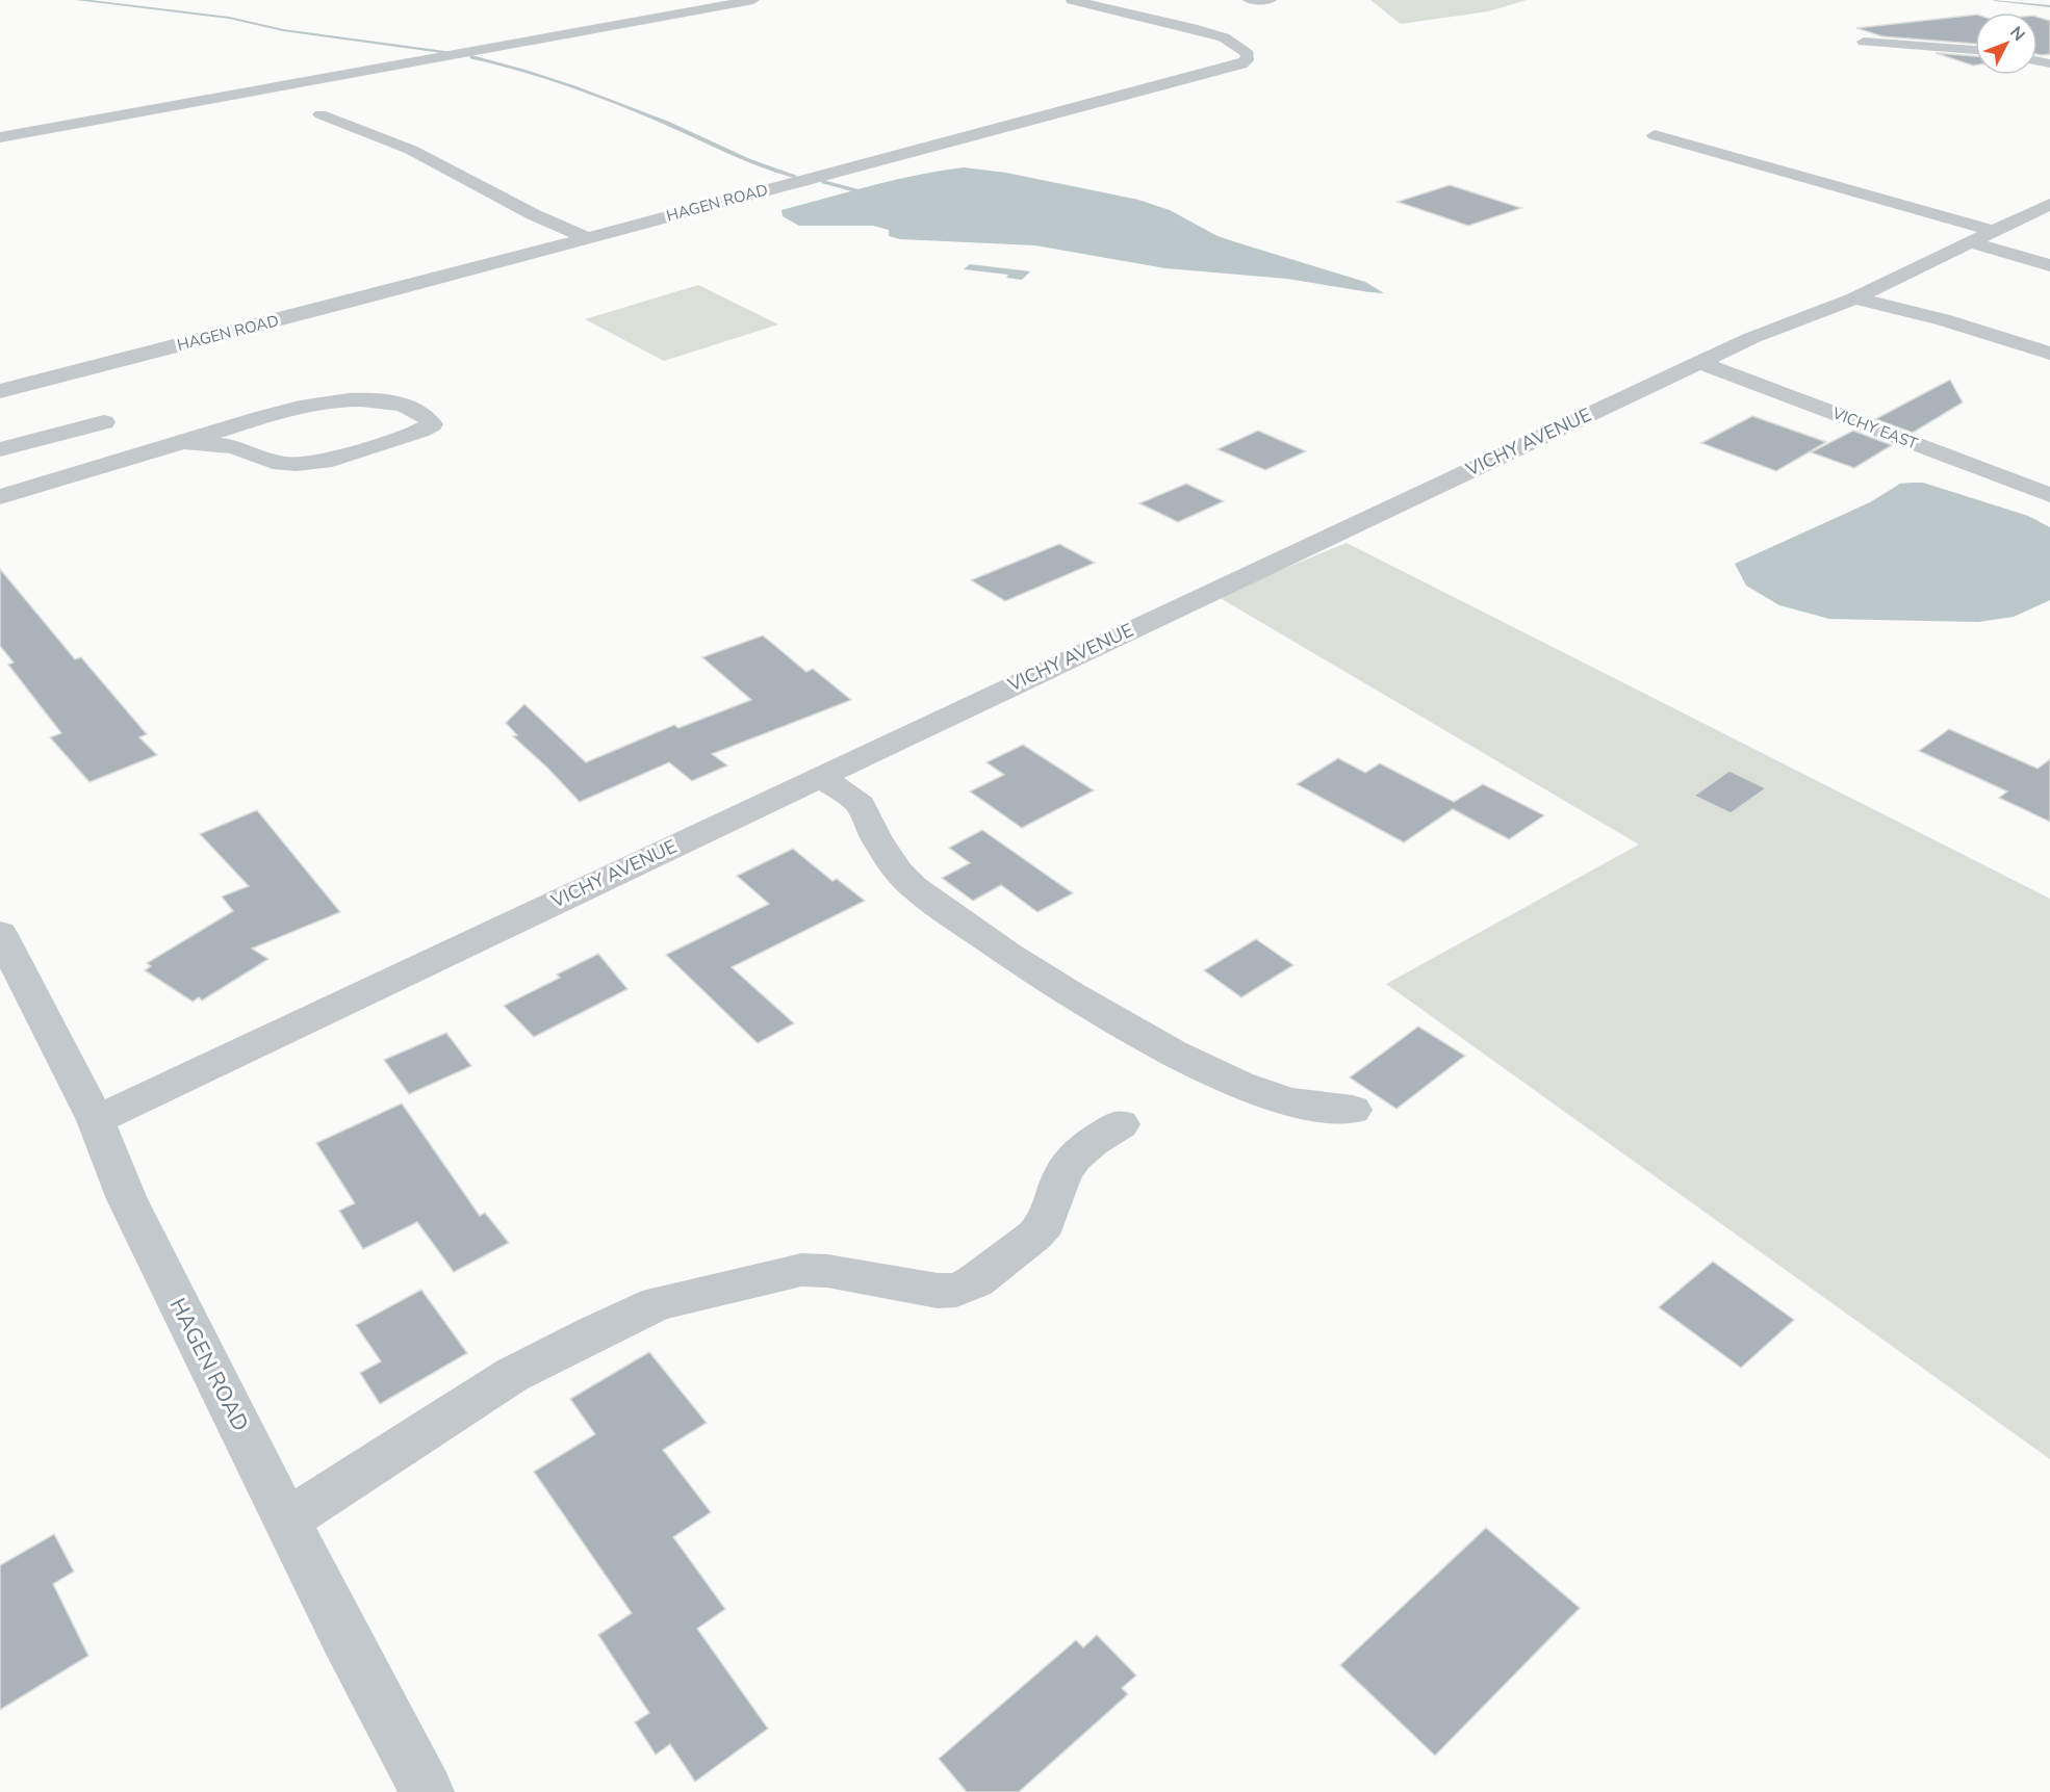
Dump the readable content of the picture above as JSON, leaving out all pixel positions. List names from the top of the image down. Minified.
{"streets":{"street":["HAGEN ROAD","VICHY EAST","VICHY AVENUE"]},"crossings":[["HAGEN ROAD","VICHY AVENUE"],["VICHY EAST","VICHY AVENUE"]],"north":"top right"}
